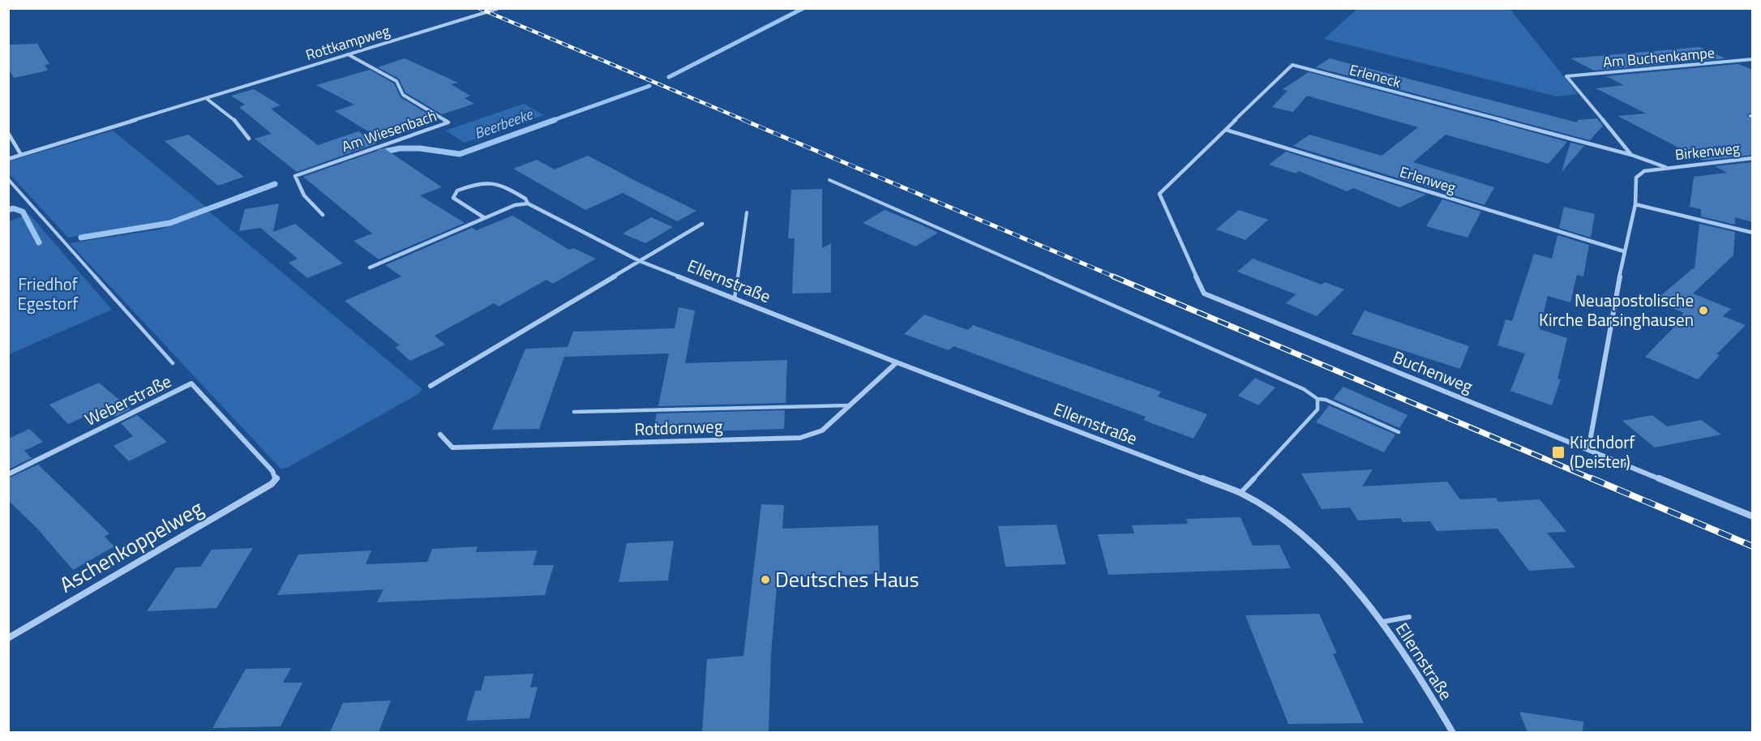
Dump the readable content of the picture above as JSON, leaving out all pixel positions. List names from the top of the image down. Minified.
{"streets":{"street":["Rottkampweg","Am Buchenkampe","Erleneck","Am Wiesenbach","Birkenweg","Erlenweg","Ellernstraße","Buchenweg","Weberstraße","Rotdornweg","Aschenkoppelweg"]},"crossings":[["Rottkampweg","Am Wiesenbach"],["Am Buchenkampe","Erleneck"],["Erleneck","Erlenweg"],["Erleneck","Buchenweg"],["Ellernstraße","Rotdornweg"],["Weberstraße","Aschenkoppelweg"]],"water":["Beerbeeke"],"parks":["Friedhof Egestorf"],"places":{"other":["Neuapostolische Kirche Barsinghausen","Deutsches Haus"],"transit":["Kirchdorf (Deister)"]}}
